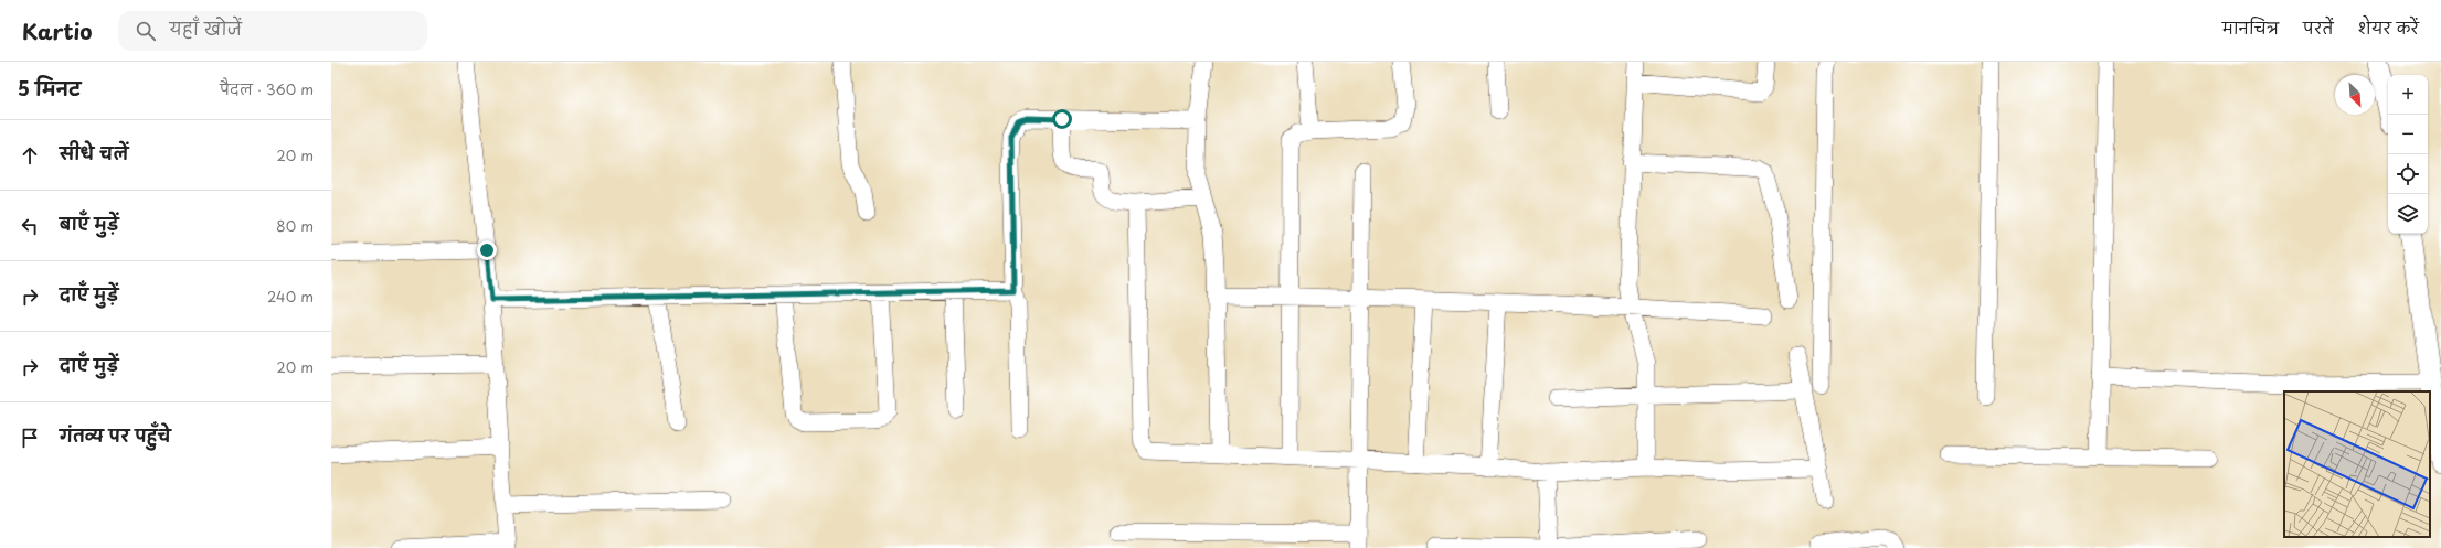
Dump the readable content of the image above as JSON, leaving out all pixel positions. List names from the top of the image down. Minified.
{"north":"bottom right","page":{"header":"Kartio","search":"यहाँ खोजें","nav":["मानचित्र","परतें","शेयर करें"],"heading":["5 मिनट","पैदल · 360 m"],"map_buttons":["+","−"],"list":[["सीधे चलें","20 m"],["बाएँ मुड़ें","80 m"],["दाएँ मुड़ें","240 m"],["दाएँ मुड़ें","20 m"],"गंतव्य पर पहुँचे"]}}
